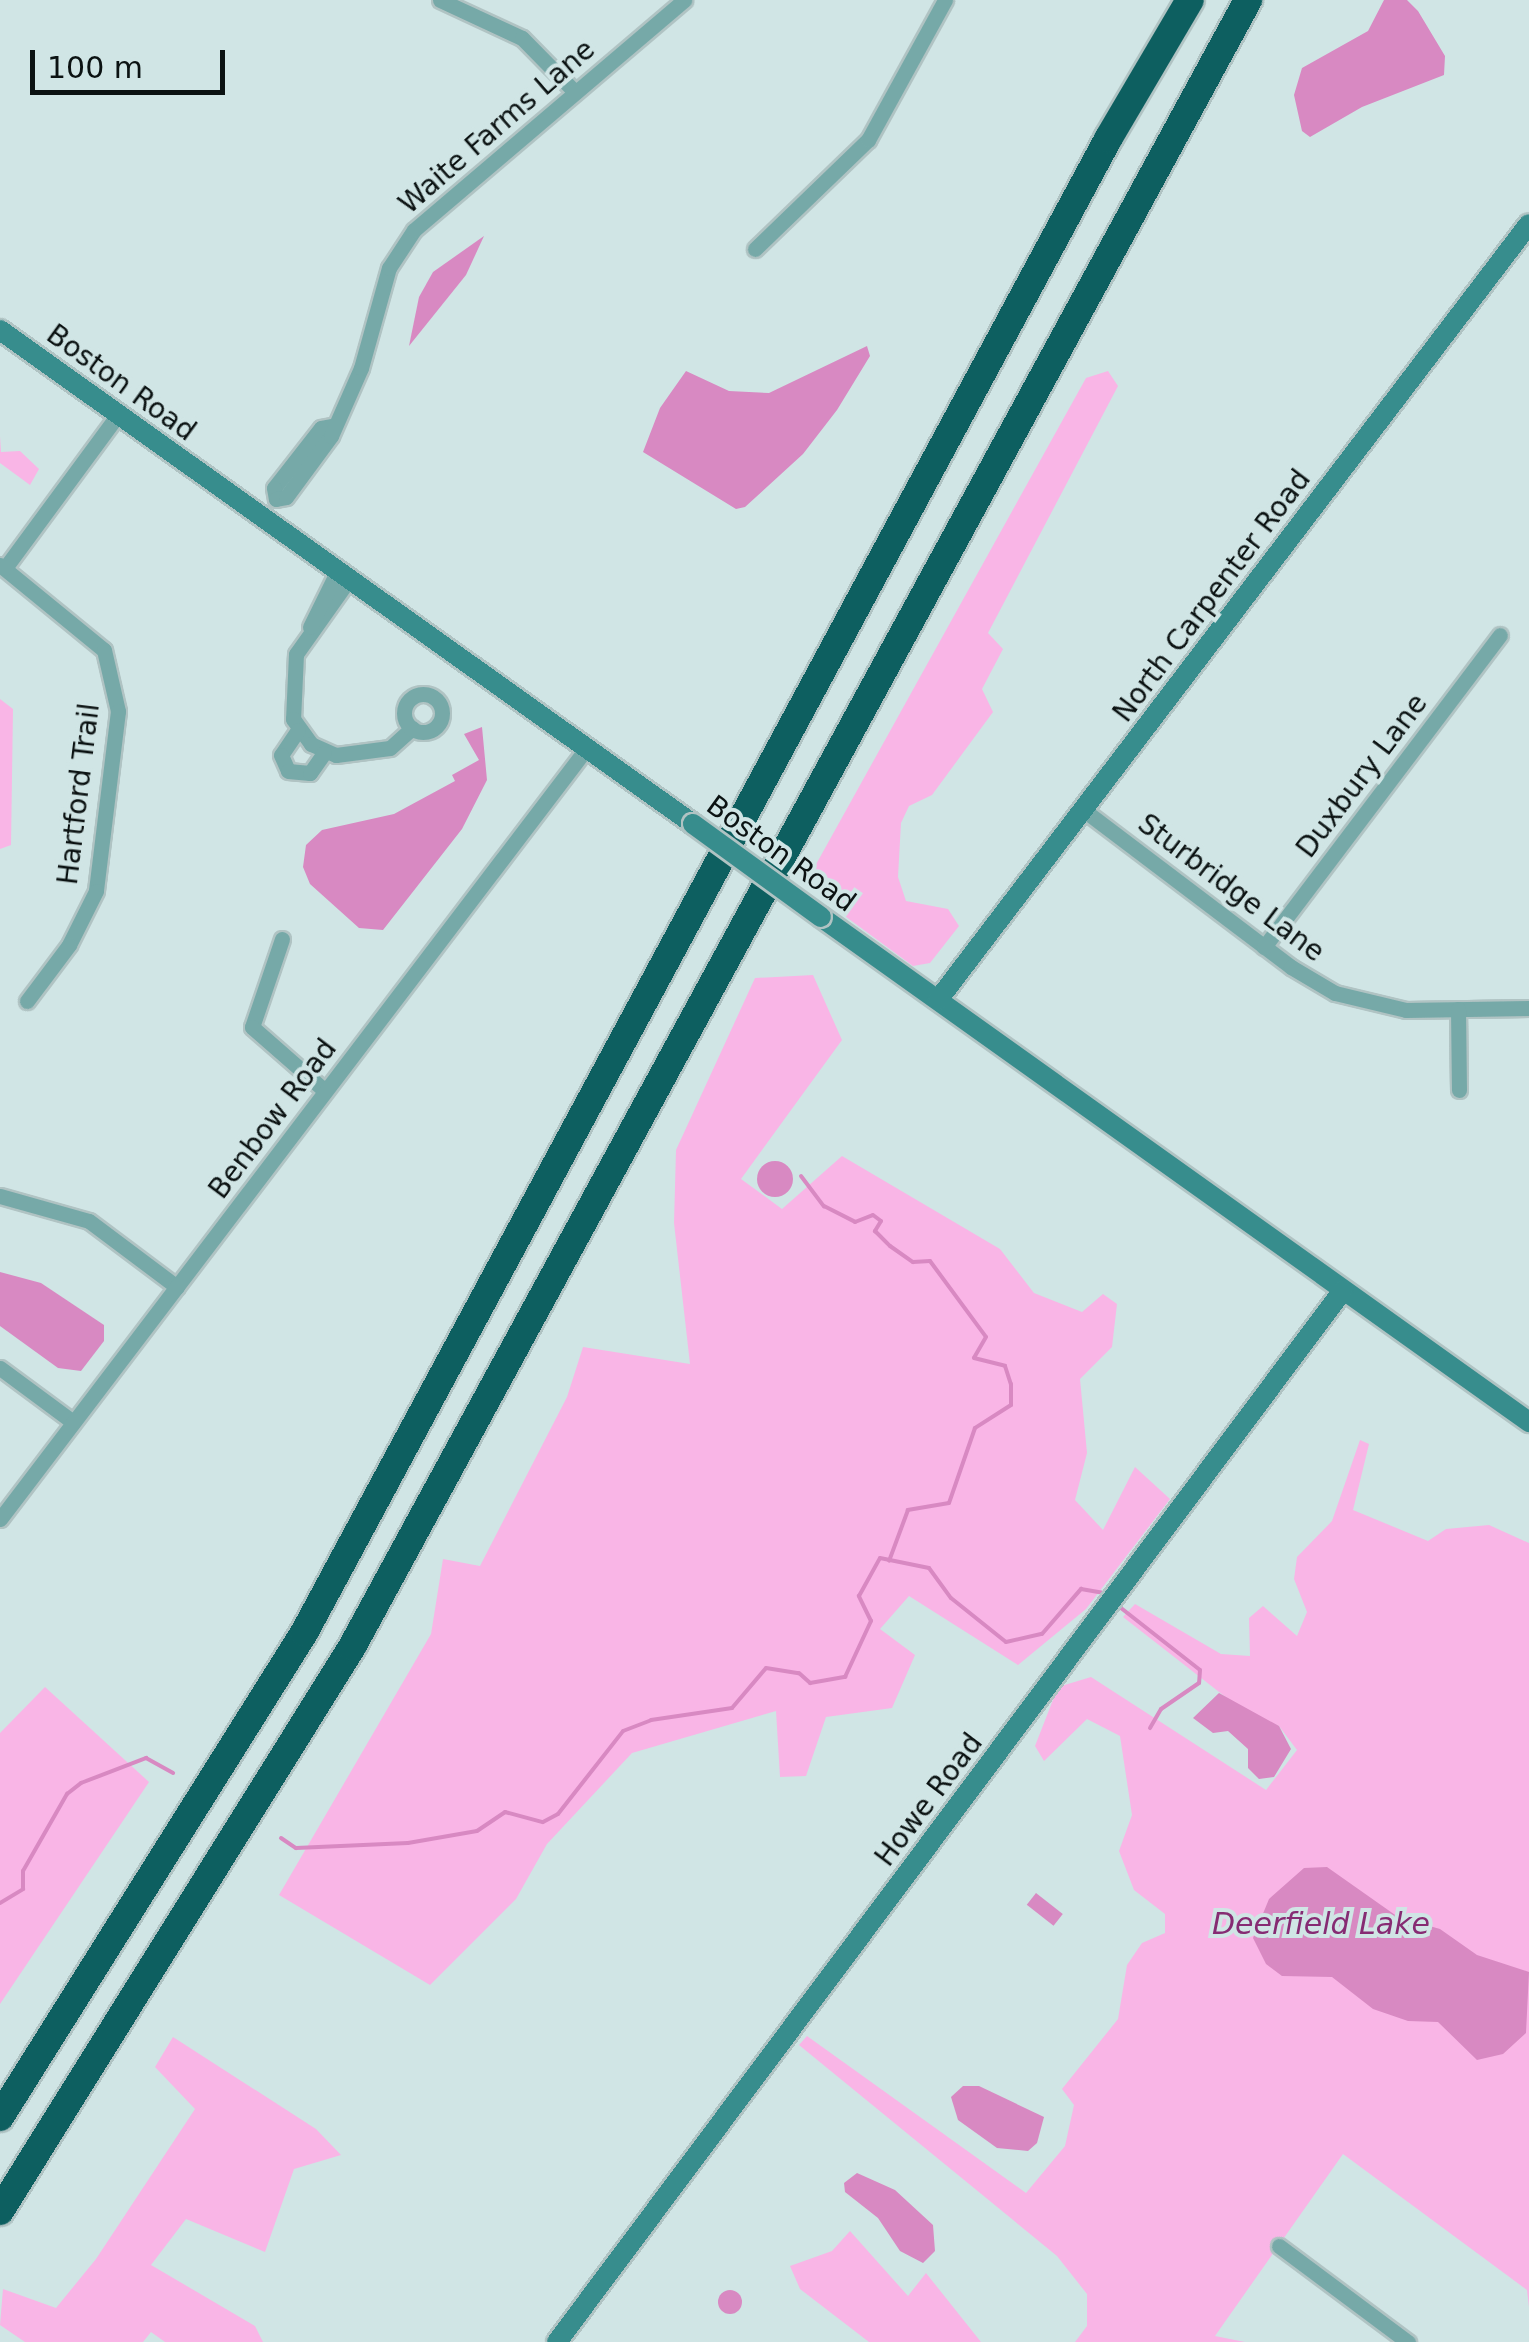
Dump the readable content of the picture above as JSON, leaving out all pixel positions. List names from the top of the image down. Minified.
{"streets":{"street":["Waite Farms Lane","Boston Road","North Carpenter Road","Duxbury Lane","Hartford Trail","Sturbridge Lane","Benbow Road","Howe Road"]},"crossings":[["Waite Farms Lane","Boston Road"],["Boston Road","North Carpenter Road"],["Boston Road","Benbow Road"],["Boston Road","Howe Road"],["North Carpenter Road","Sturbridge Lane"],["Duxbury Lane","Sturbridge Lane"]],"water":["Deerfield Lake"],"scale_bar":"100 m"}
